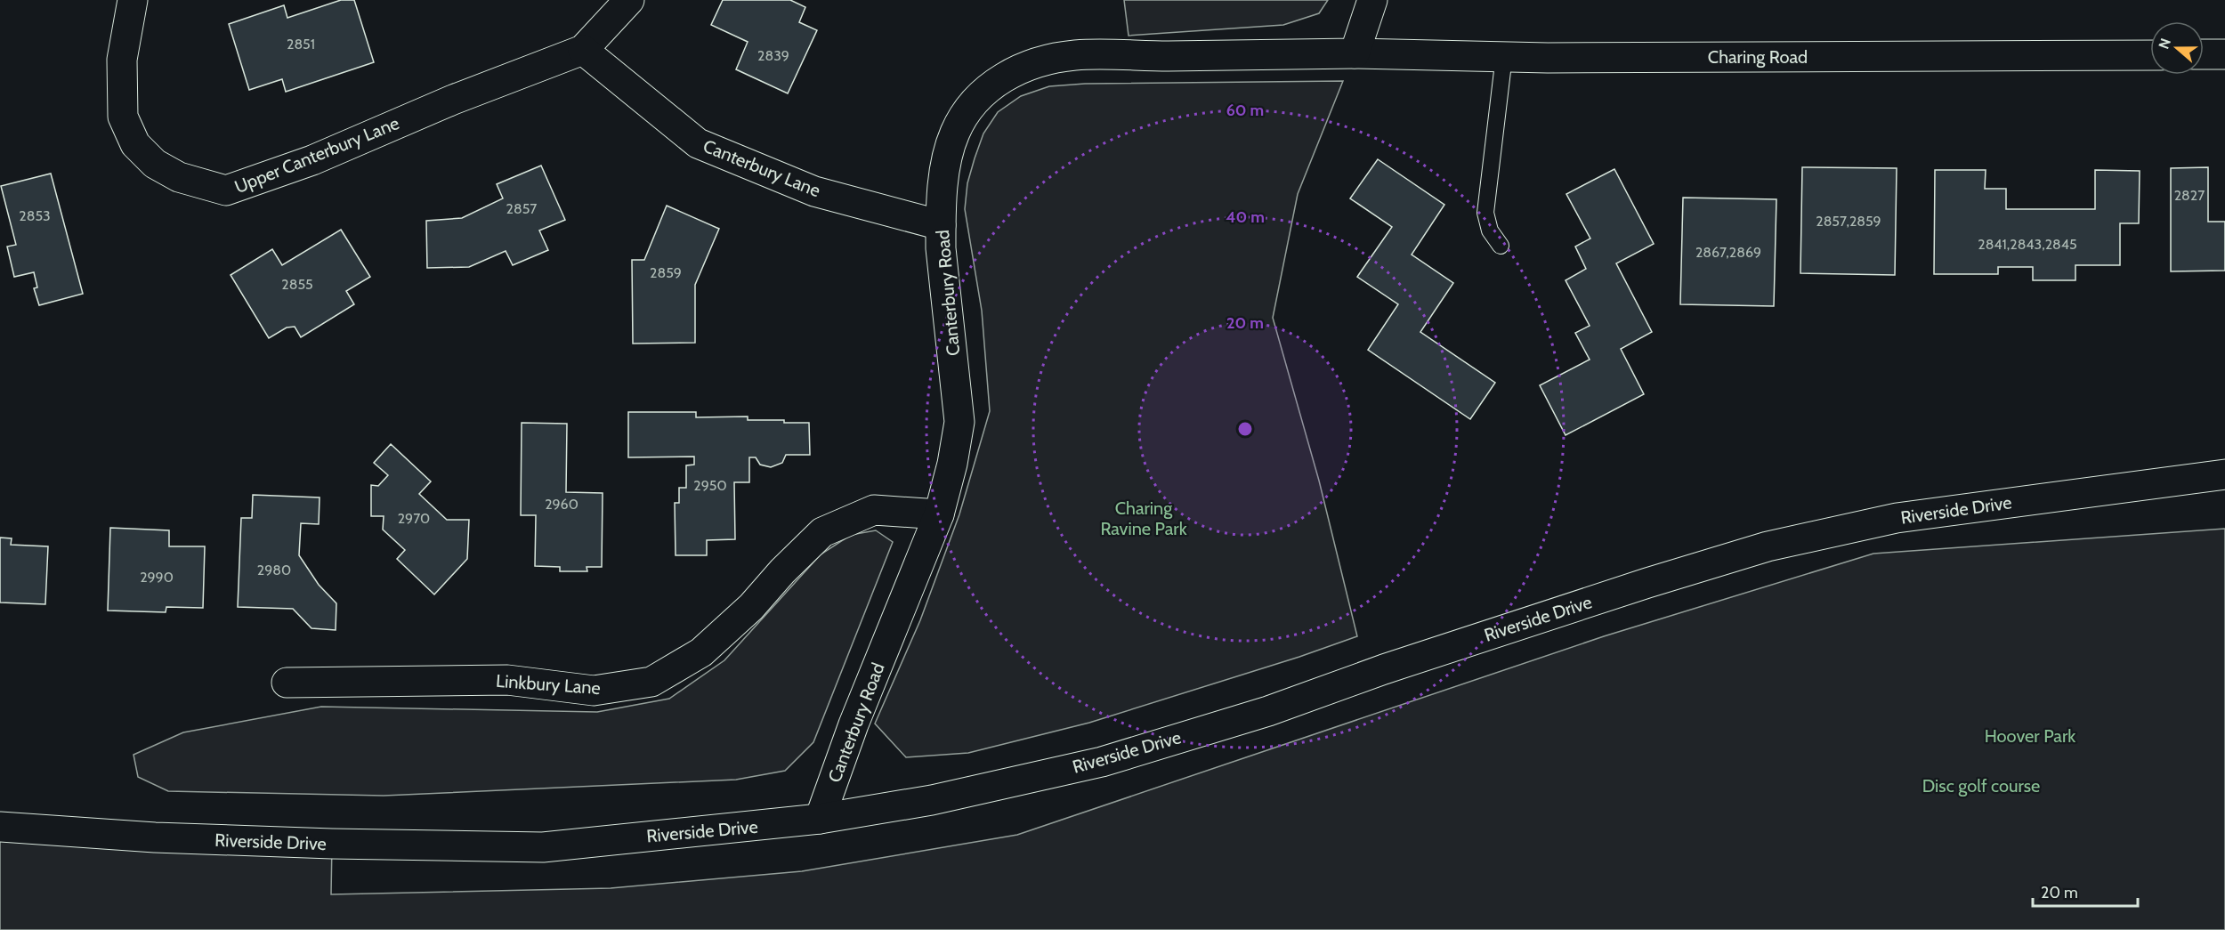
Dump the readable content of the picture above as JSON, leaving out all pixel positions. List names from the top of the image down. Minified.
{"streets":{"street":["Charing Road","Upper Canterbury Lane","Canterbury Lane","Canterbury Road","Riverside Drive","Linkbury Lane"]},"crossings":[["Charing Road","Canterbury Road"],["Upper Canterbury Lane","Canterbury Lane"],["Canterbury Lane","Canterbury Road"],["Canterbury Road","Riverside Drive"],["Canterbury Road","Linkbury Lane"]],"parks":["Charing Ravine Park","Hoover Park","Disc golf course"],"house_numbers":["2851","2839","2827","2857","2853","2857,2859","2841,2843,2845","2867,2869","2859","2855","2950","2960","2970","2980","2990"],"scale_bar":"20 m","north":"left","rings":["60 m","40 m","20 m"]}
